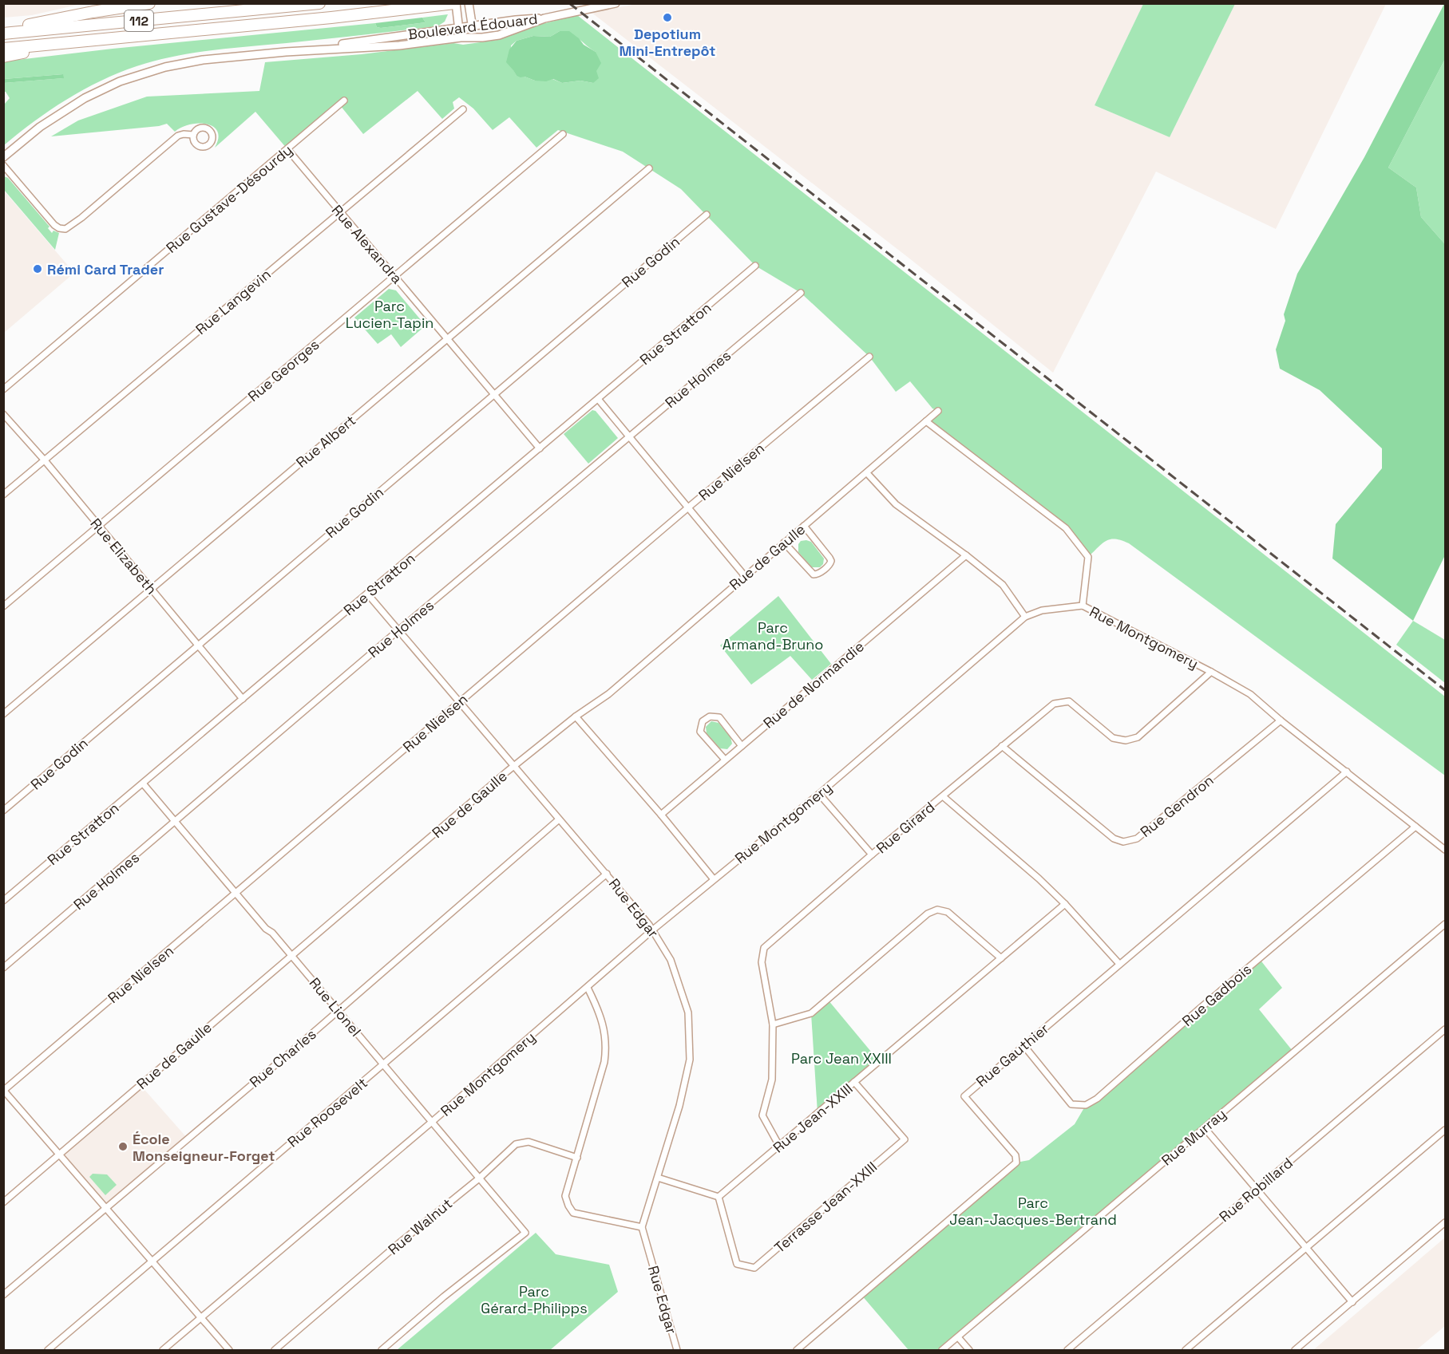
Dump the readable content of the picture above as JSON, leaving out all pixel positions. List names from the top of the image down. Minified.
{"streets":{"highway":["112"],"street":["Boulevard Édouard","Rue Gustave-Désourdy","Rue Alexandra","Rue Godin","Rue Langevin","Rue Stratton","Rue Georges","Rue Holmes","Rue Albert","Rue Nielsen","Rue Elizabeth","Rue de Gaulle","Rue Montgomery","Rue de Normandie","Rue Gendron","Rue Girard","Rue Edgar","Rue Gadbois","Rue Lionel","Rue Gauthier","Rue Charles","Rue Roosevelt","Rue Jean-XXIII","Rue Murray","Rue Robillard","Terrasse Jean-XXIII","Rue Walnut"]},"crossings":[["Rue Gustave-Désourdy","Rue Alexandra"],["Rue Alexandra","Rue Godin"],["Rue Alexandra","Rue Langevin"],["Rue Alexandra","Rue Stratton"],["Rue Alexandra","Rue Georges"],["Rue Alexandra","Rue Albert"],["Rue Godin","Rue Elizabeth"],["Rue Langevin","Rue Elizabeth"],["Rue Stratton","Rue Elizabeth"],["Rue Stratton","Rue Edgar"],["Rue Stratton","Rue Lionel"],["Rue Georges","Rue Elizabeth"],["Rue Holmes","Rue Edgar"],["Rue Holmes","Rue Lionel"],["Rue Albert","Rue Elizabeth"],["Rue Nielsen","Rue Edgar"],["Rue Nielsen","Rue Lionel"],["Rue de Gaulle","Rue Edgar"],["Rue de Gaulle","Rue Lionel"],["Rue Montgomery","Rue Gendron"],["Rue Montgomery","Rue Girard"],["Rue Montgomery","Rue Edgar"],["Rue Montgomery","Rue Gadbois"],["Rue Montgomery","Rue Lionel"],["Rue Montgomery","Rue Gauthier"],["Rue Gendron","Rue Girard"],["Rue Girard","Rue Jean-XXIII"],["Rue Edgar","Rue Charles"],["Rue Edgar","Rue Roosevelt"],["Rue Gadbois","Rue Gauthier"],["Rue Lionel","Rue Charles"],["Rue Lionel","Rue Roosevelt"],["Rue Lionel","Rue Walnut"],["Rue Jean-XXIII","Terrasse Jean-XXIII"]],"parks":["Parc Lucien-Tapin","Parc Armand-Bruno","Parc Jean XXIII","Parc Jean-Jacques-Bertrand","Parc Gérard-Philipps"],"places":["Depotium Mini-Entrepôt","Rémi Card Trader","École Monseigneur-Forget"]}
